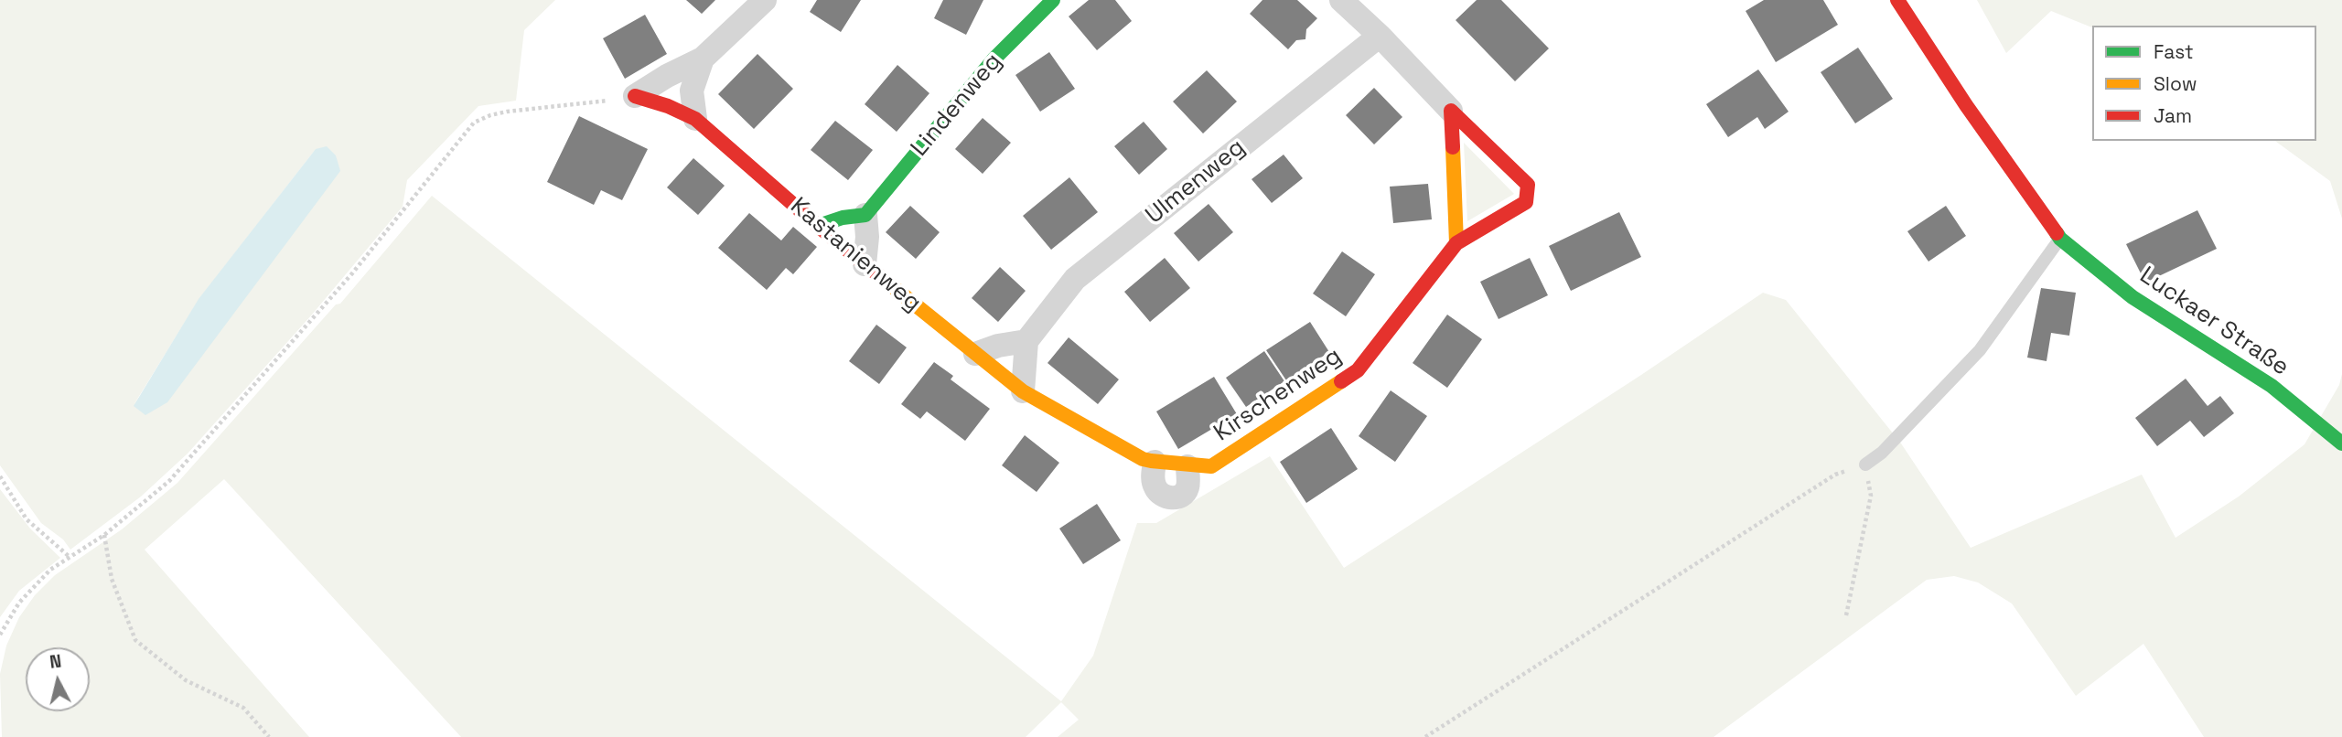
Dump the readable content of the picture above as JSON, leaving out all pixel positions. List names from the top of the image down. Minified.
{"streets":{"street":["Lindenweg","Ulmenweg","Kastanienweg","Luckaer Straße","Kirschenweg"]},"crossings":[["Kastanienweg","Kirschenweg"]],"legend":["Fast","Slow","Jam"],"north":"top"}
